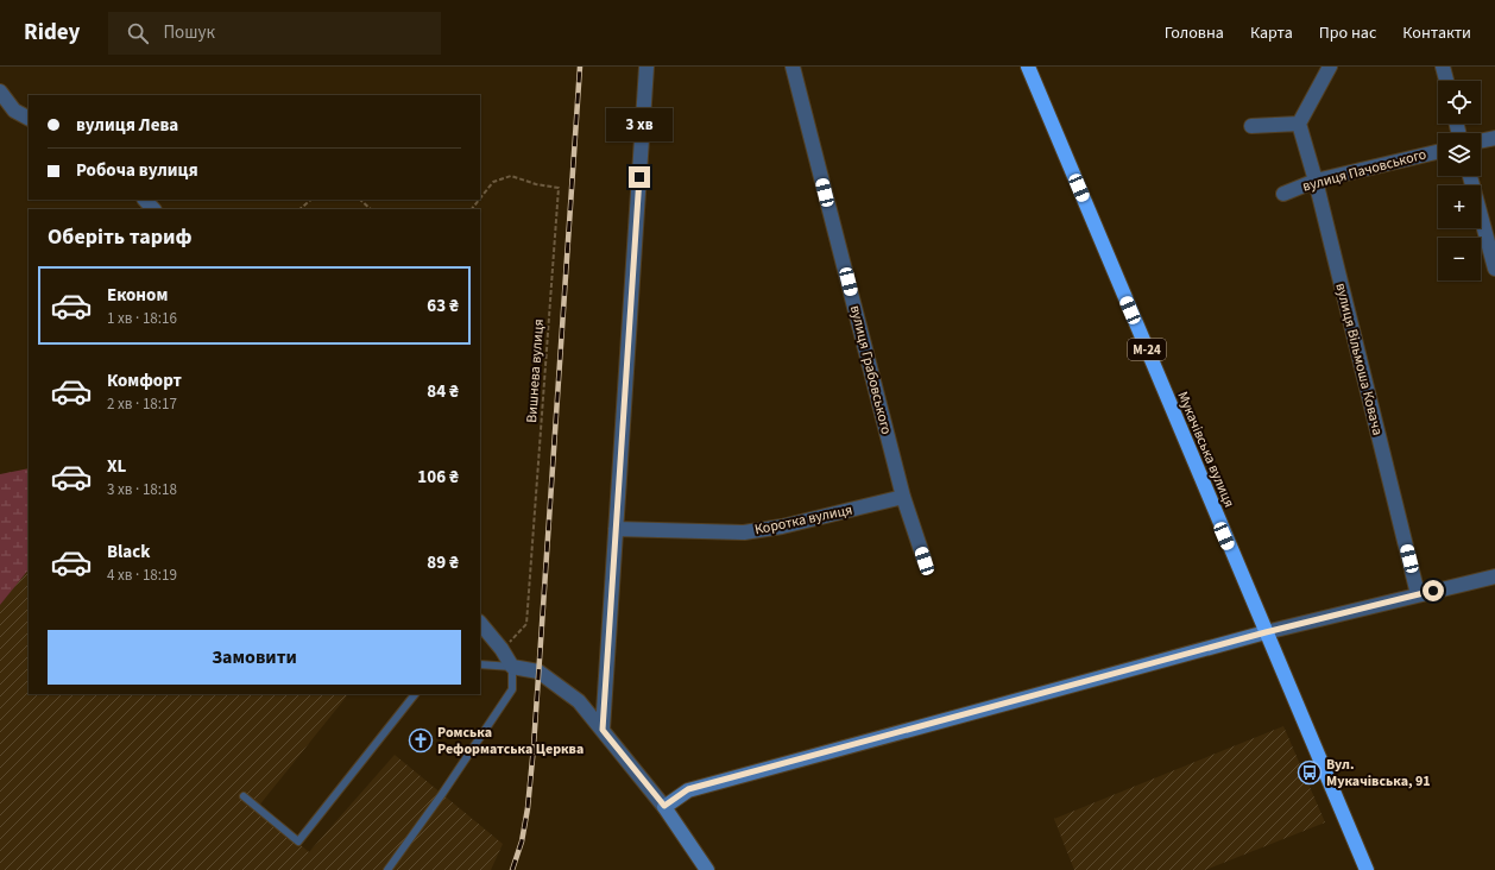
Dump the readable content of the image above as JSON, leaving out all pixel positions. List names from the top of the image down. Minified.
{"streets":{"highway":["М-24","Мукачівська вулиця"],"street":["вулиця Пачовського","вулиця Вільмоша Ковача","вулиця Грабовського","Коротка вулиця"],"path":["Вишнева вулиця"]},"crossings":[["вулиця Пачовського","вулиця Вільмоша Ковача"],["вулиця Грабовського","Коротка вулиця"]],"places":{"church":["Ромська Реформатська Церква"],"bus stop":["Вул. Мукачівська, 91"]},"page":{"header":"Ridey","search":"Пошук","nav":["Головна","Карта","Про нас","Контакти"],"map_buttons":["+","−"],"banner":["вулиця Лева","Робоча вулиця"],"bubble":"3 хв","heading":"Оберіть тариф","list":[{"name":"Економ","note":"1 хв · 18:16","value":"63 ₴"},{"name":"Комфорт","note":"2 хв · 18:17","value":"84 ₴"},{"name":"XL","note":"3 хв · 18:18","value":"106 ₴"},{"name":"Black","note":"4 хв · 18:19","value":"89 ₴"}],"buttons":"Замовити"}}
